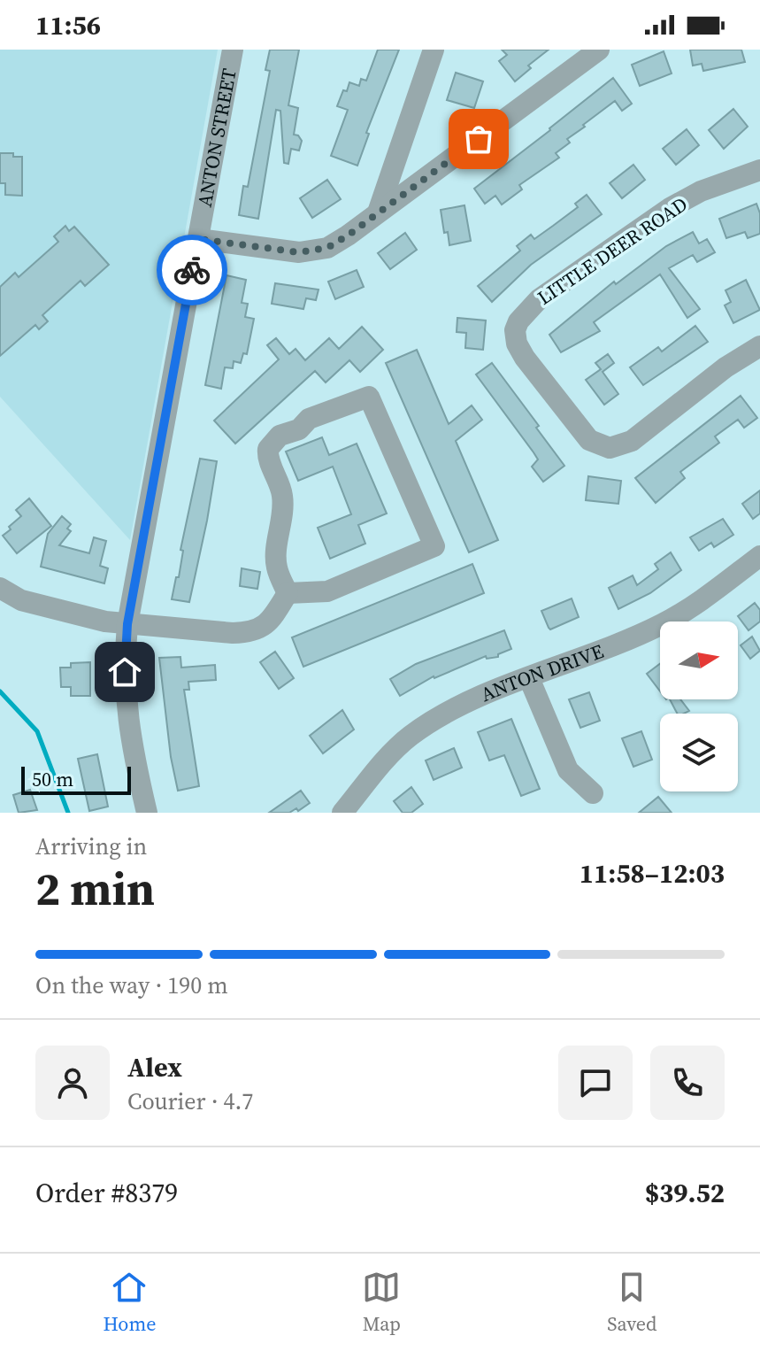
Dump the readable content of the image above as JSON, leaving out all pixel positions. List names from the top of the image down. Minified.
{"streets":{"street":["ANTON STREET","LITTLE DEER ROAD","ANTON DRIVE"]},"scale_bar":"50 m","north":"right","page":{"status":"11:56","scale":"50 m","heading":["2 min","Arriving in","11:58–12:03"],"panel":["Alex","Courier · 4.7","Order #8379","$39.52"],"bar":"On the way · 190 m","tabs":["Home","Map","Saved"]}}
